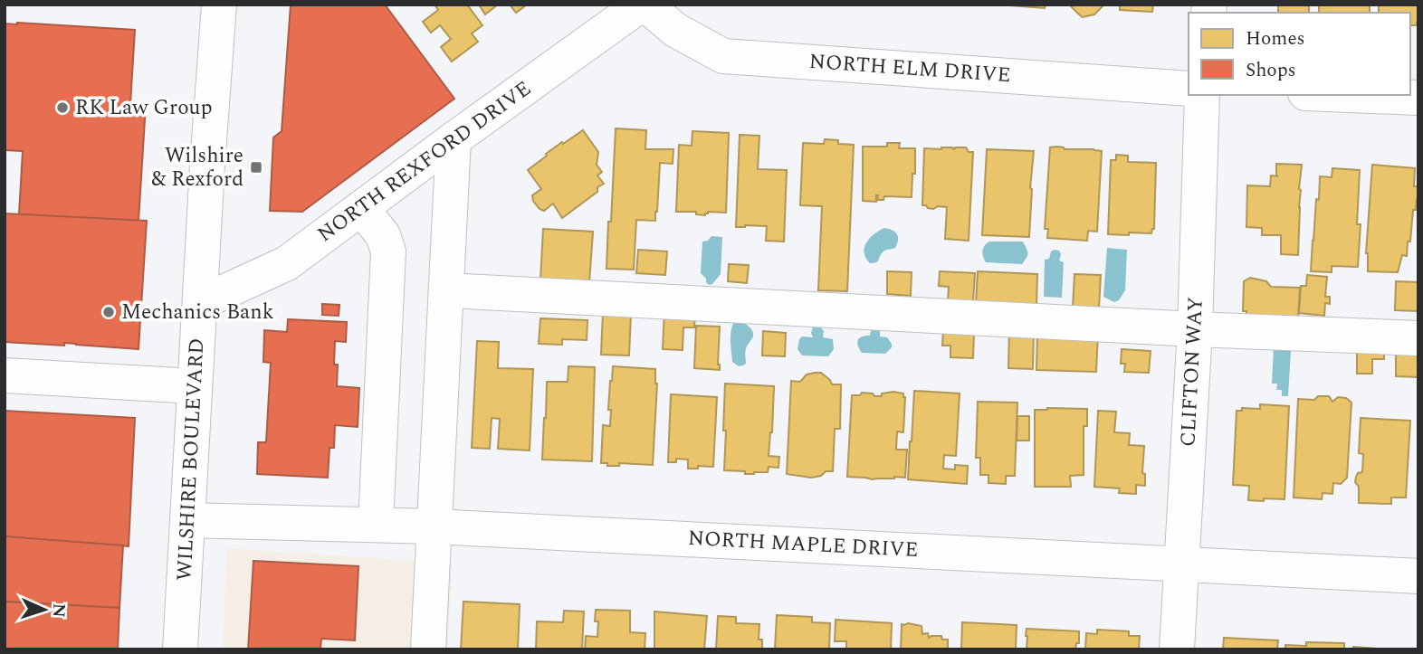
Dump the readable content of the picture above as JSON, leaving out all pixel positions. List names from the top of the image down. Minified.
{"streets":{"street":["NORTH ELM DRIVE","NORTH REXFORD DRIVE","CLIFTON WAY","WILSHIRE BOULEVARD","NORTH MAPLE DRIVE"]},"crossings":[["NORTH REXFORD DRIVE","WILSHIRE BOULEVARD"],["CLIFTON WAY","NORTH MAPLE DRIVE"],["WILSHIRE BOULEVARD","NORTH MAPLE DRIVE"]],"places":{"other":["RK Law Group","Mechanics Bank"],"transit":["Wilshire & Rexford"]},"legend":["Homes","Shops"],"north":"right"}
